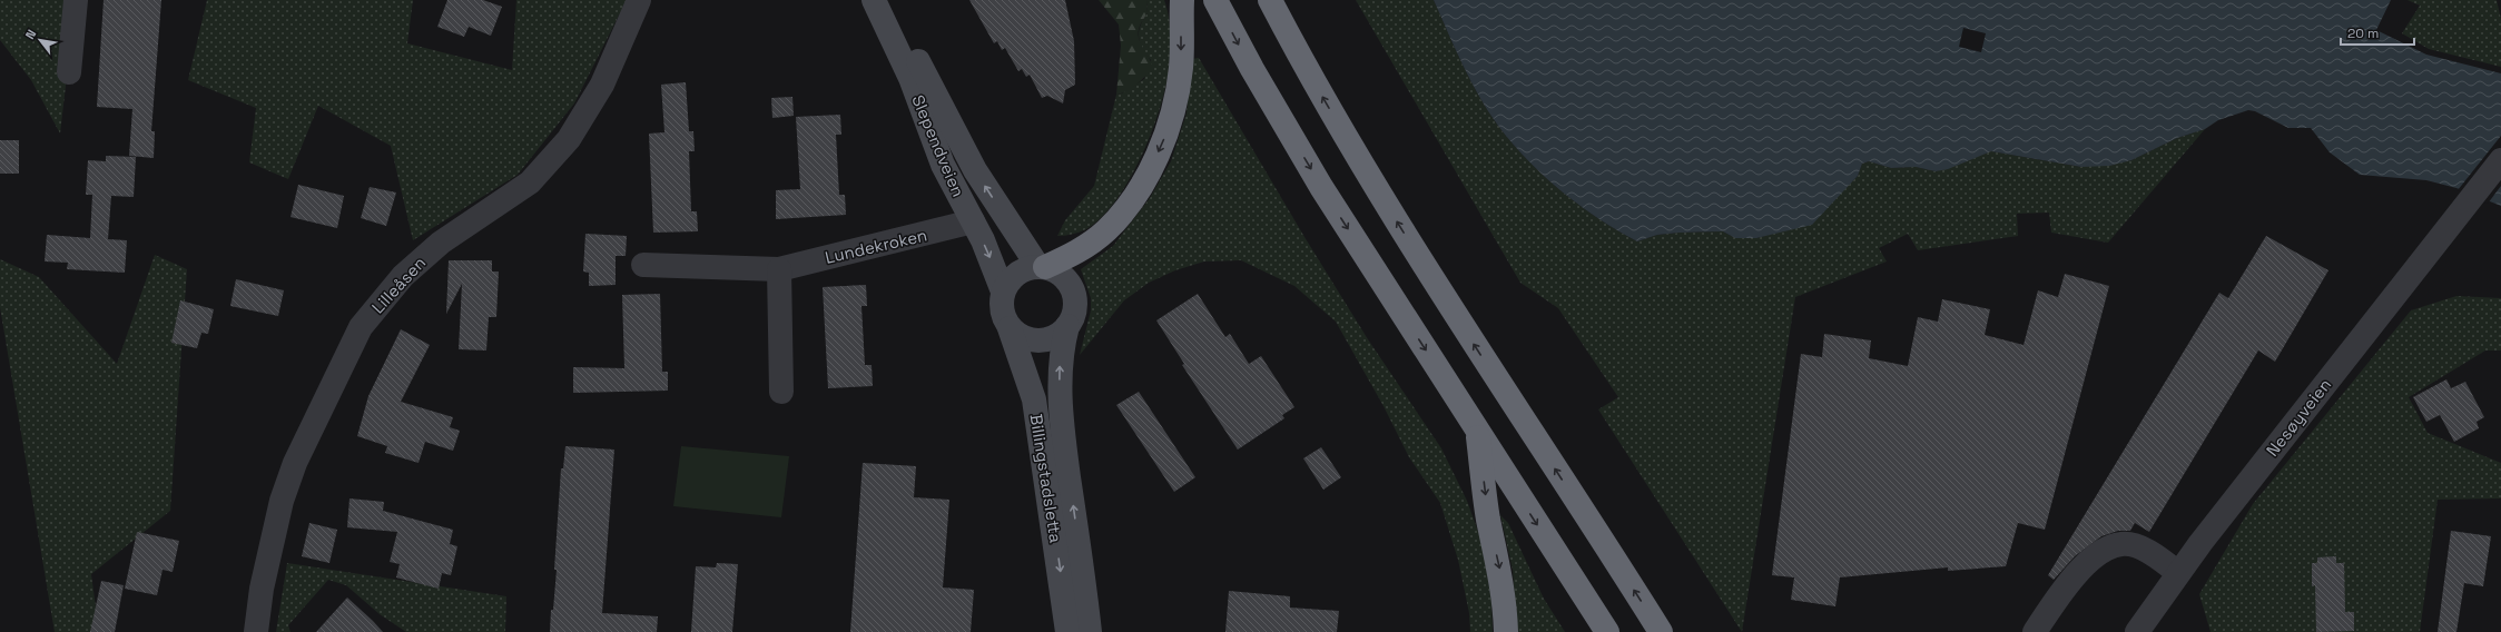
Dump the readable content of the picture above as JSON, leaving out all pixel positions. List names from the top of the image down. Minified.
{"streets":{"main road":["Slependveien","Billingstadsletta"],"street":["Lundekroken","Lilleåsen","Nesøyveien"]},"crossings":[["Slependveien","Lundekroken"],["Slependveien","Billingstadsletta"]],"scale_bar":"20 m","north":"top left"}
